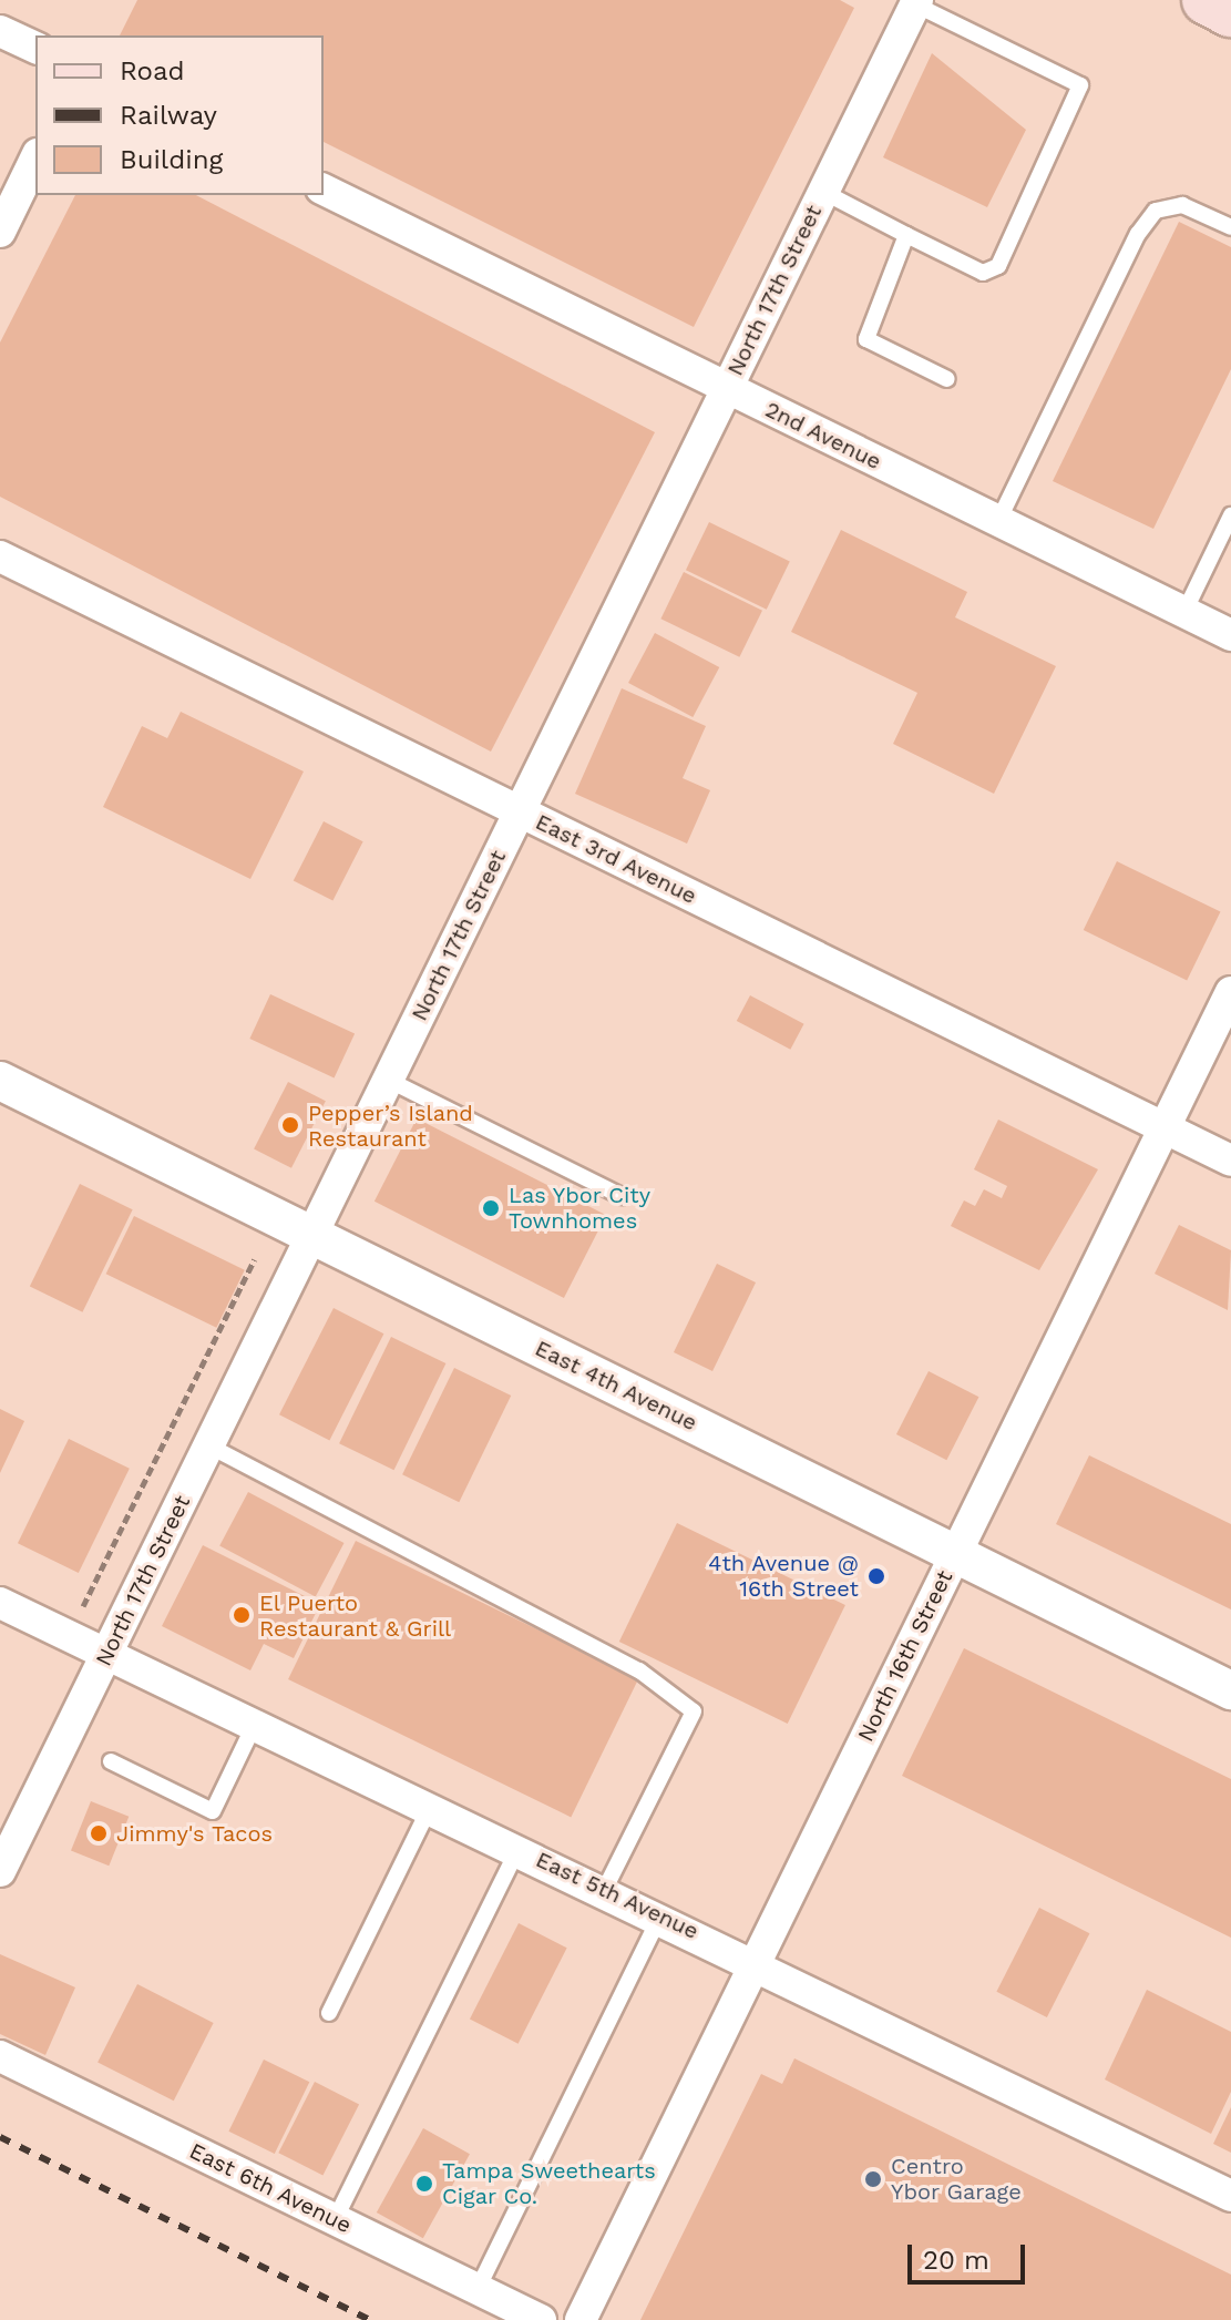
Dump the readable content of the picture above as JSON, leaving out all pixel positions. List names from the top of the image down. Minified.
{"streets":{"street":["North 17th Street","2nd Avenue","East 3rd Avenue","East 4th Avenue","North 16th Street","East 5th Avenue","East 6th Avenue"]},"crossings":[["North 17th Street","2nd Avenue"],["North 17th Street","East 3rd Avenue"],["North 17th Street","East 4th Avenue"],["North 17th Street","East 5th Avenue"],["East 3rd Avenue","North 16th Street"],["East 4th Avenue","North 16th Street"],["North 16th Street","East 5th Avenue"]],"places":["Pepper’s Island Restaurant","Las Ybor City Townhomes","4th Avenue @ 16th Street","El Puerto Restaurant & Grill","Jimmy's Tacos","Centro Ybor Garage","Tampa Sweethearts Cigar Co."],"legend":["Road","Railway","Building"],"scale_bar":"20 m"}
